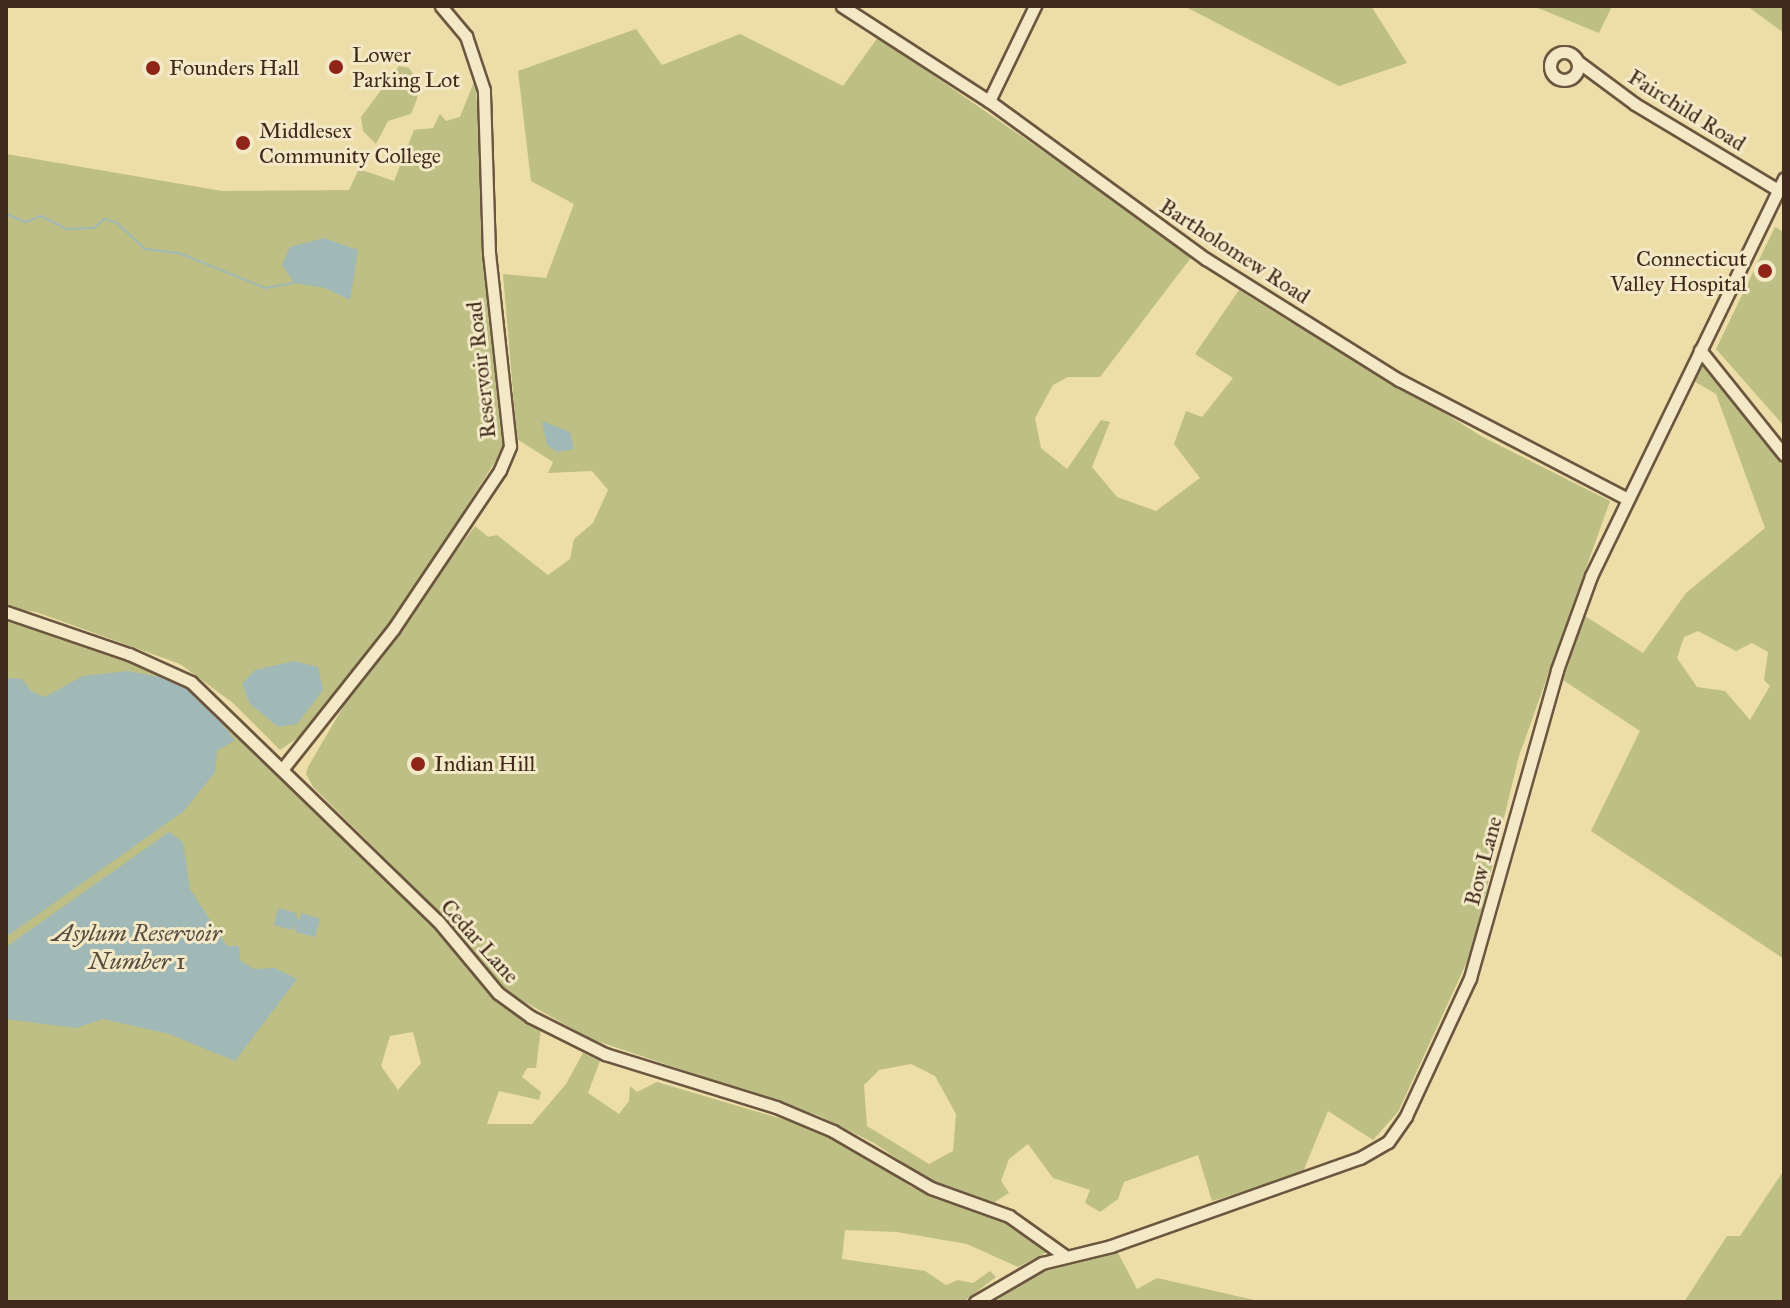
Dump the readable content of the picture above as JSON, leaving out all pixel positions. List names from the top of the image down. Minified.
{"streets":{"street":["Fairchild Road","Bartholomew Road","Reservoir Road","Bow Lane","Cedar Lane"]},"crossings":[["Fairchild Road","Bow Lane"],["Bartholomew Road","Bow Lane"],["Reservoir Road","Cedar Lane"],["Bow Lane","Cedar Lane"]],"water":["Asylum Reservoir Number 1"],"places":["Lower Parking Lot","Founders Hall","Middlesex Community College","Connecticut Valley Hospital","Indian Hill"]}
